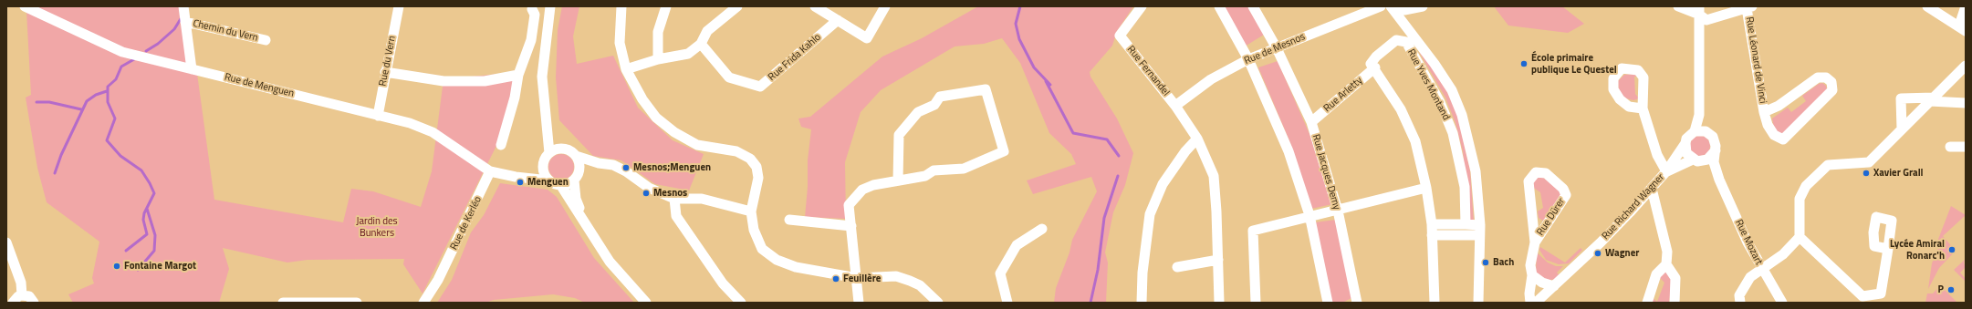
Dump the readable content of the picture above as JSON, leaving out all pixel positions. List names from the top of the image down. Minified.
{"streets":{"street":["Chemin du Vern","Rue de Mesnos","Rue Frida Kahlo","Rue Léonard de Vinci","Rue du Vern","Rue Fernandel","Rue Yves Montand","Rue de Menguen","Rue Arletty","Rue Jacques Demy","Rue Richard Wagner","Rue Dürer","Rue de Kerléo","Rue Mozart"]},"crossings":[["Chemin du Vern","Rue de Menguen"],["Rue de Mesnos","Rue Fernandel"],["Rue de Mesnos","Rue Jacques Demy"],["Rue du Vern","Rue de Menguen"],["Rue Yves Montand","Rue Arletty"],["Rue de Menguen","Rue de Kerléo"],["Rue Arletty","Rue Jacques Demy"],["Rue Richard Wagner","Rue Mozart"]],"parks":["Jardin des Bunkers"],"places":["École primaire publique Le Questel","Mesnos;Menguen","Xavier Grall","Menguen","Mesnos","Lycée Amiral Ronarc'h","Wagner","Bach","Fontaine Margot","Feuillère","P"]}
